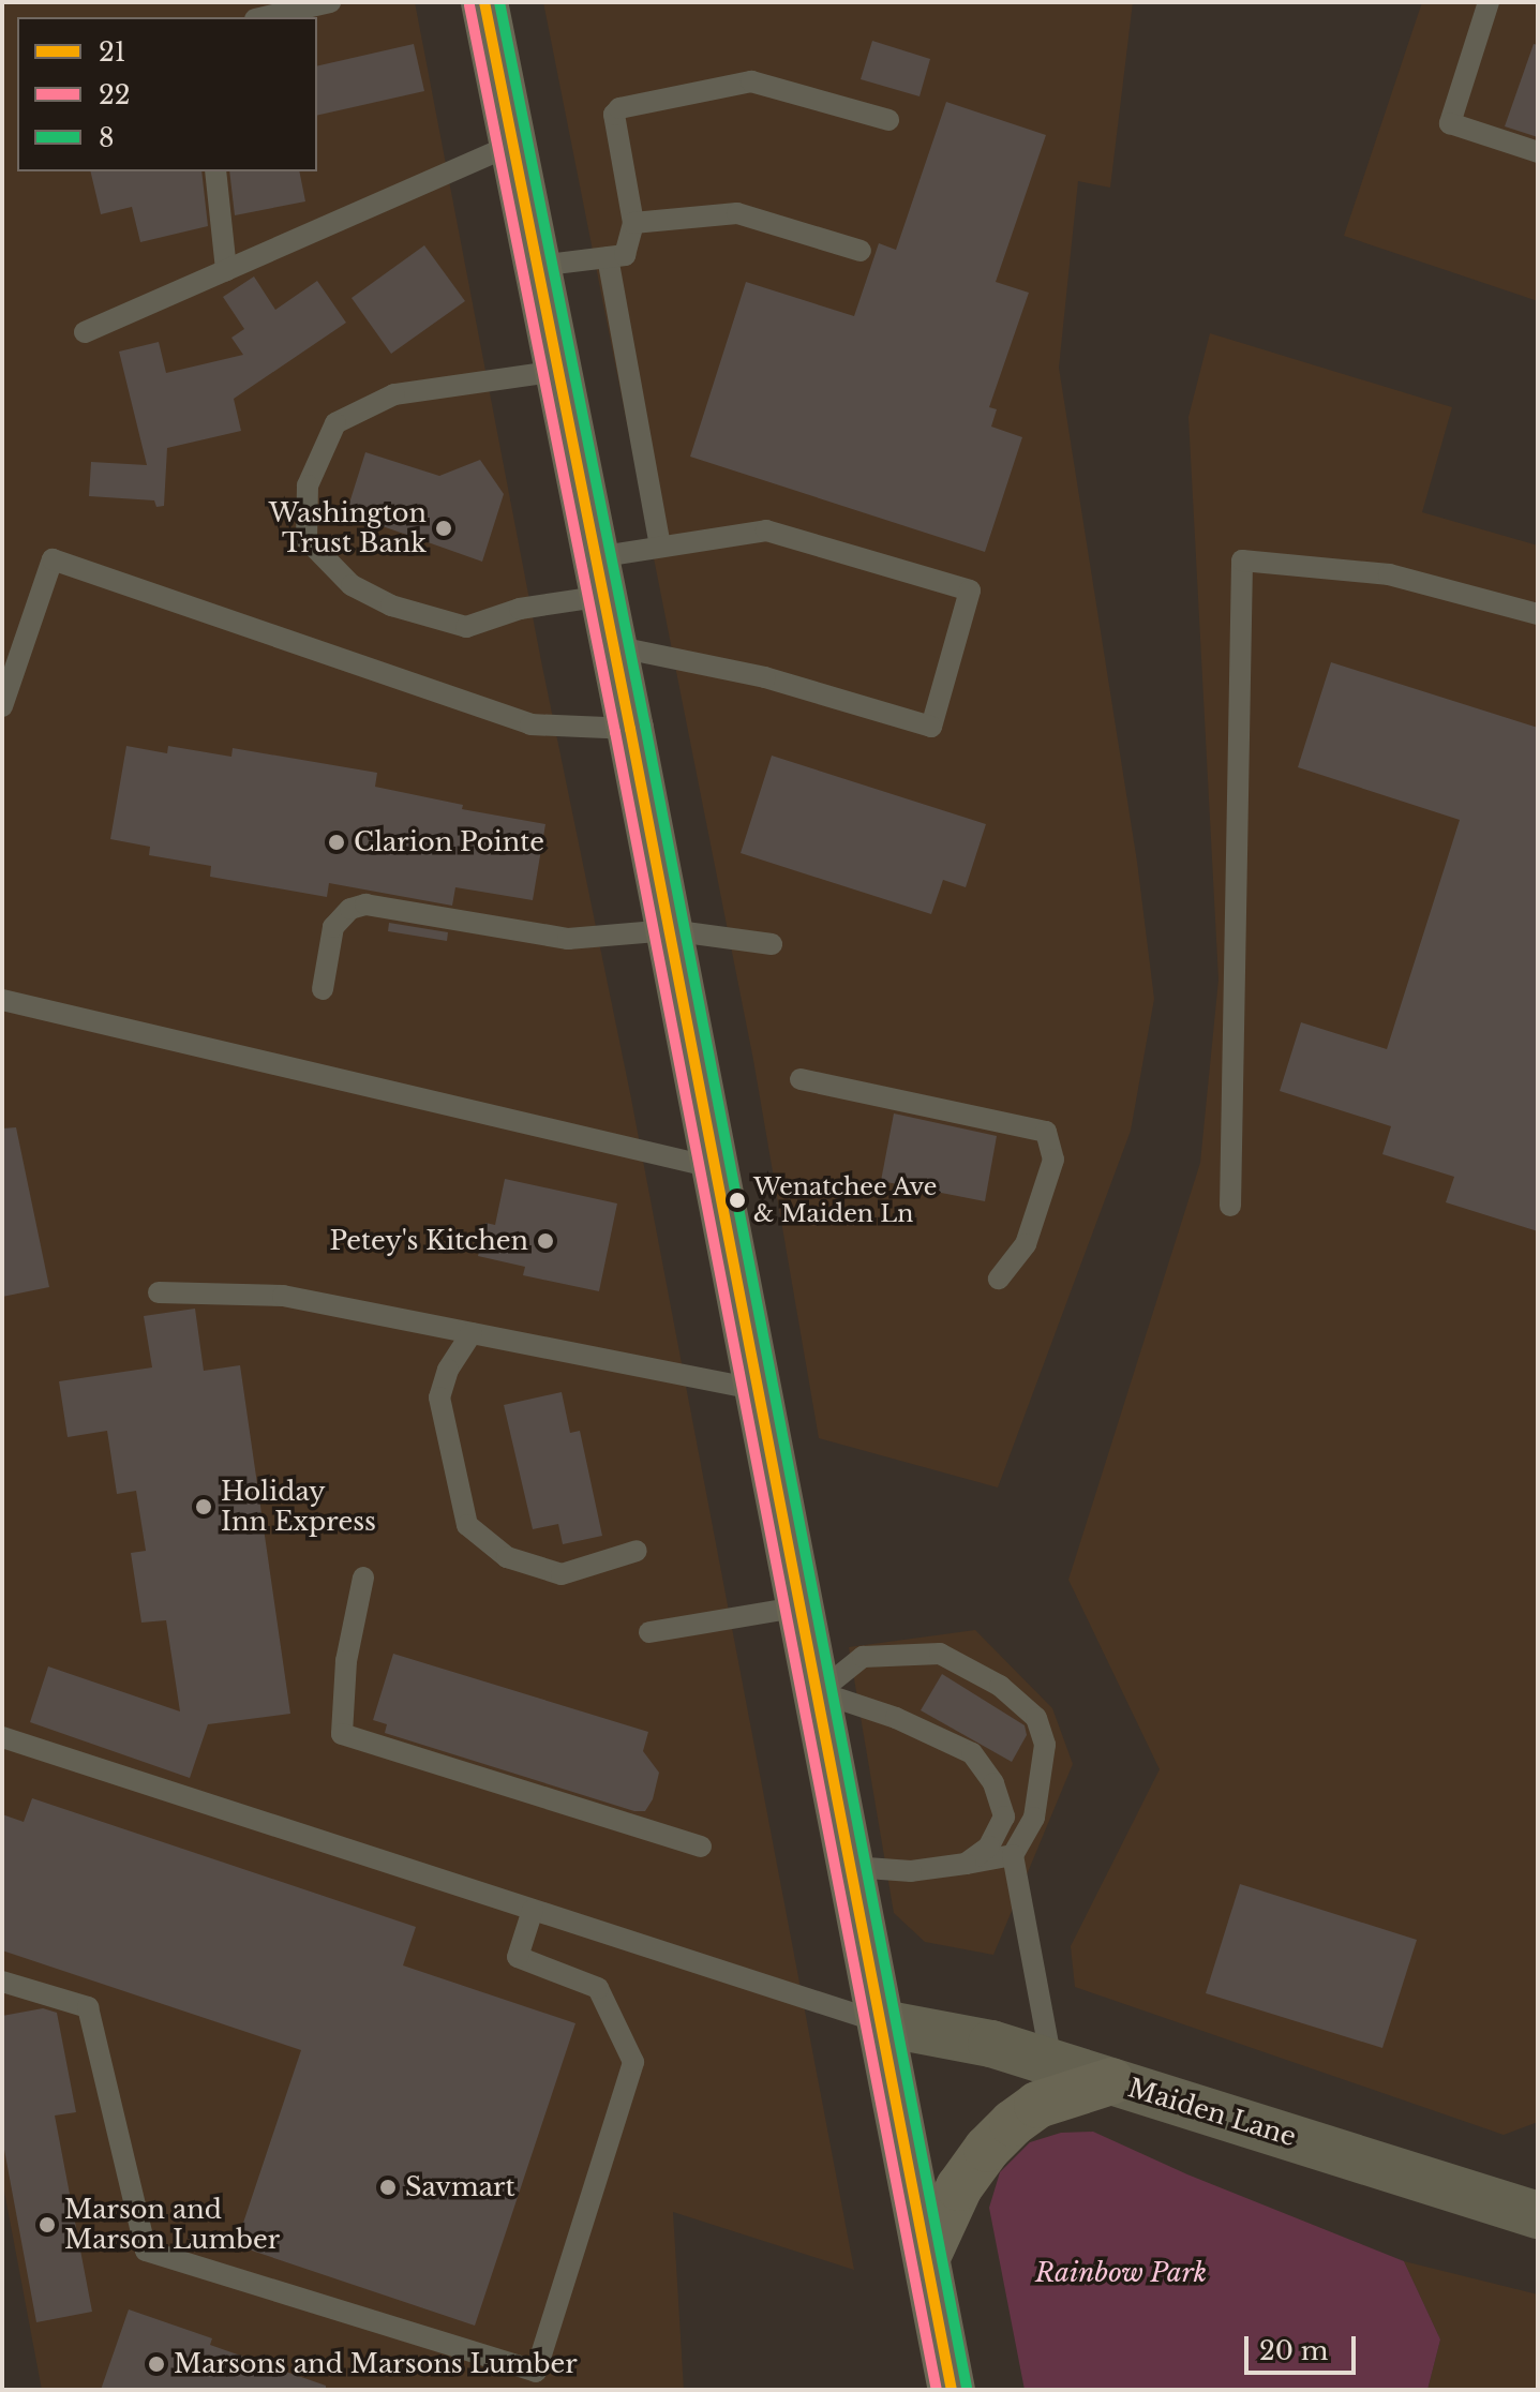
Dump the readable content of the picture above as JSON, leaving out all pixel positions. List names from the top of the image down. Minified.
{"streets":{"main road":["Maiden Lane"]},"parks":["Rainbow Park"],"places":["Washington Trust Bank","Clarion Pointe","Wenatchee Ave & Maiden Ln","Petey's Kitchen","Holiday Inn Express","Savmart","Marson and Marson Lumber","Marsons and Marsons Lumber"],"lines":["transit line 21","transit line 8","transit line 22"],"legend":["21","22","8"],"scale_bar":"20 m"}
